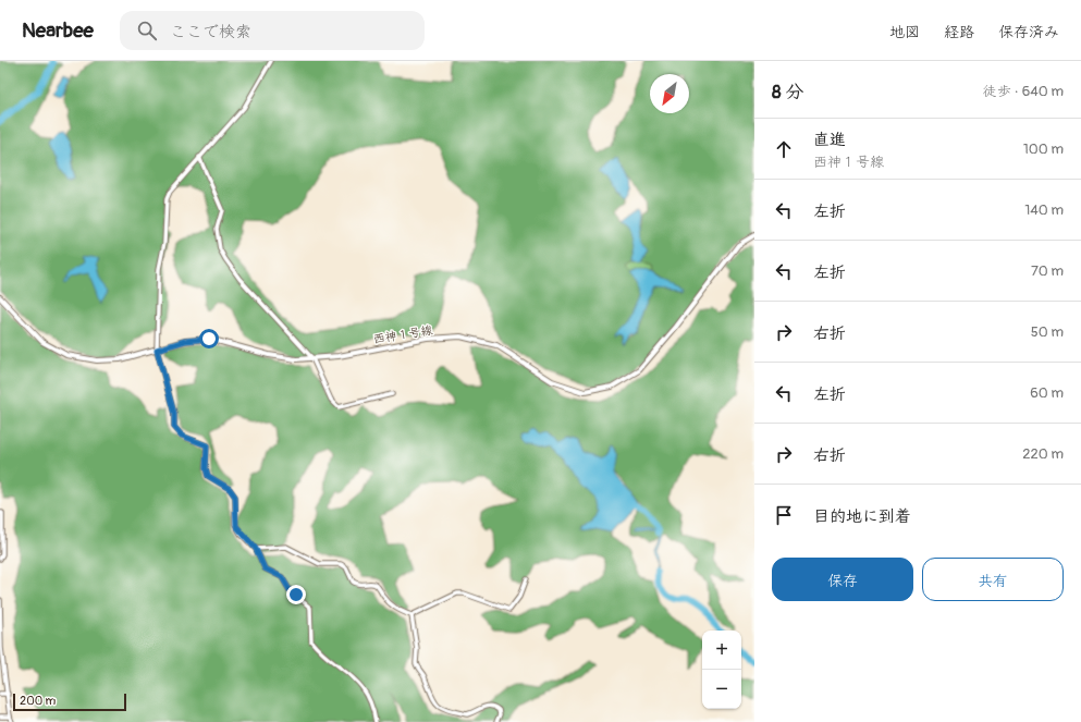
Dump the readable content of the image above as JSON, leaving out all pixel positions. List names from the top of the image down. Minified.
{"streets":{"street":["西神１号線"]},"scale_bar":"200 m","north":"bottom left","page":{"header":"Nearbee","search":"ここで検索","nav":["地図","経路","保存済み"],"heading":["8 分","徒歩 · 640 m"],"list":[["直進","西神１号線","100 m"],["左折","140 m"],["左折","70 m"],["右折","50 m"],["左折","60 m"],["右折","220 m"],"目的地に到着"],"buttons":["保存","共有"],"map_buttons":["+","−"],"scale":"200 m"}}
